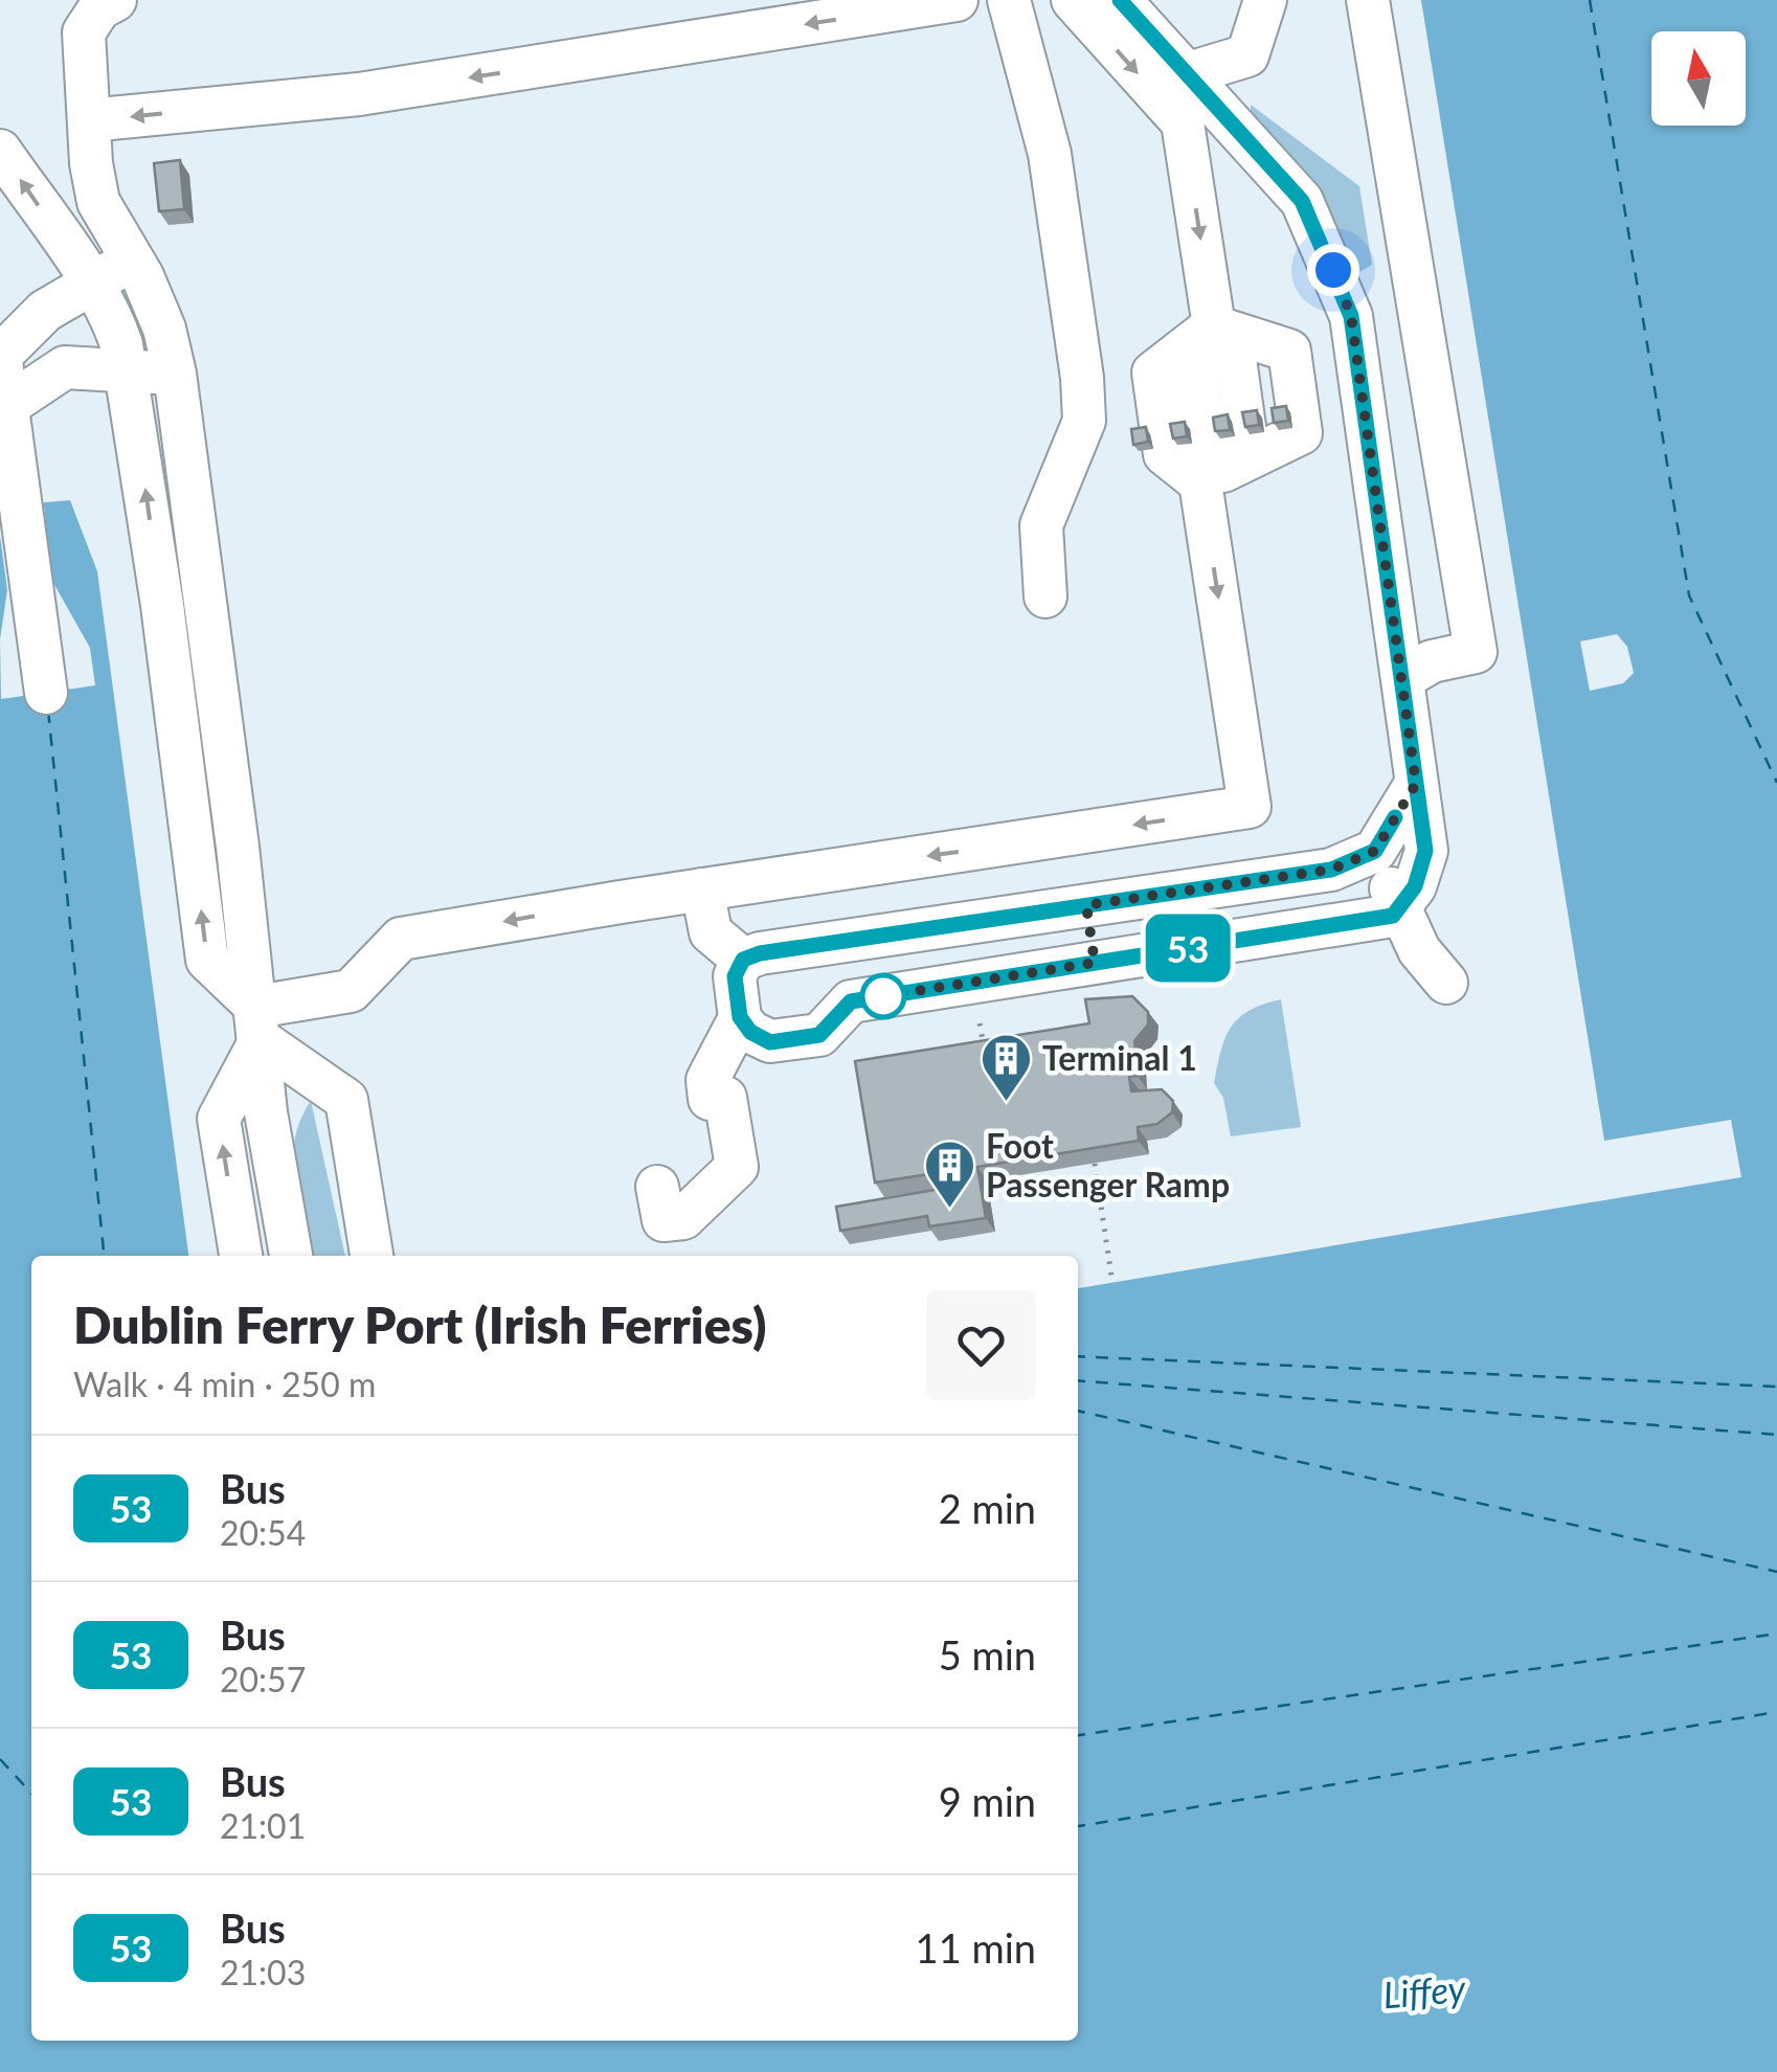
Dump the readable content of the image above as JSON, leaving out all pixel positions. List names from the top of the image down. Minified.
{"water":["Liffey"],"places":{"building":["Terminal 1","Foot Passenger Ramp"]},"lines":["bus line 53"],"north":"top","page":{"on_map":"53","heading":["Dublin Ferry Port (Irish Ferries)","Walk · 4 min · 250 m"],"list":[{"mark":"53","name":"Bus","note":"20:54","value":"2 min"},{"mark":"53","name":"Bus","note":"20:57","value":"5 min"},{"mark":"53","name":"Bus","note":"21:01","value":"9 min"},{"mark":"53","name":"Bus","note":"21:03","value":"11 min"}]}}
